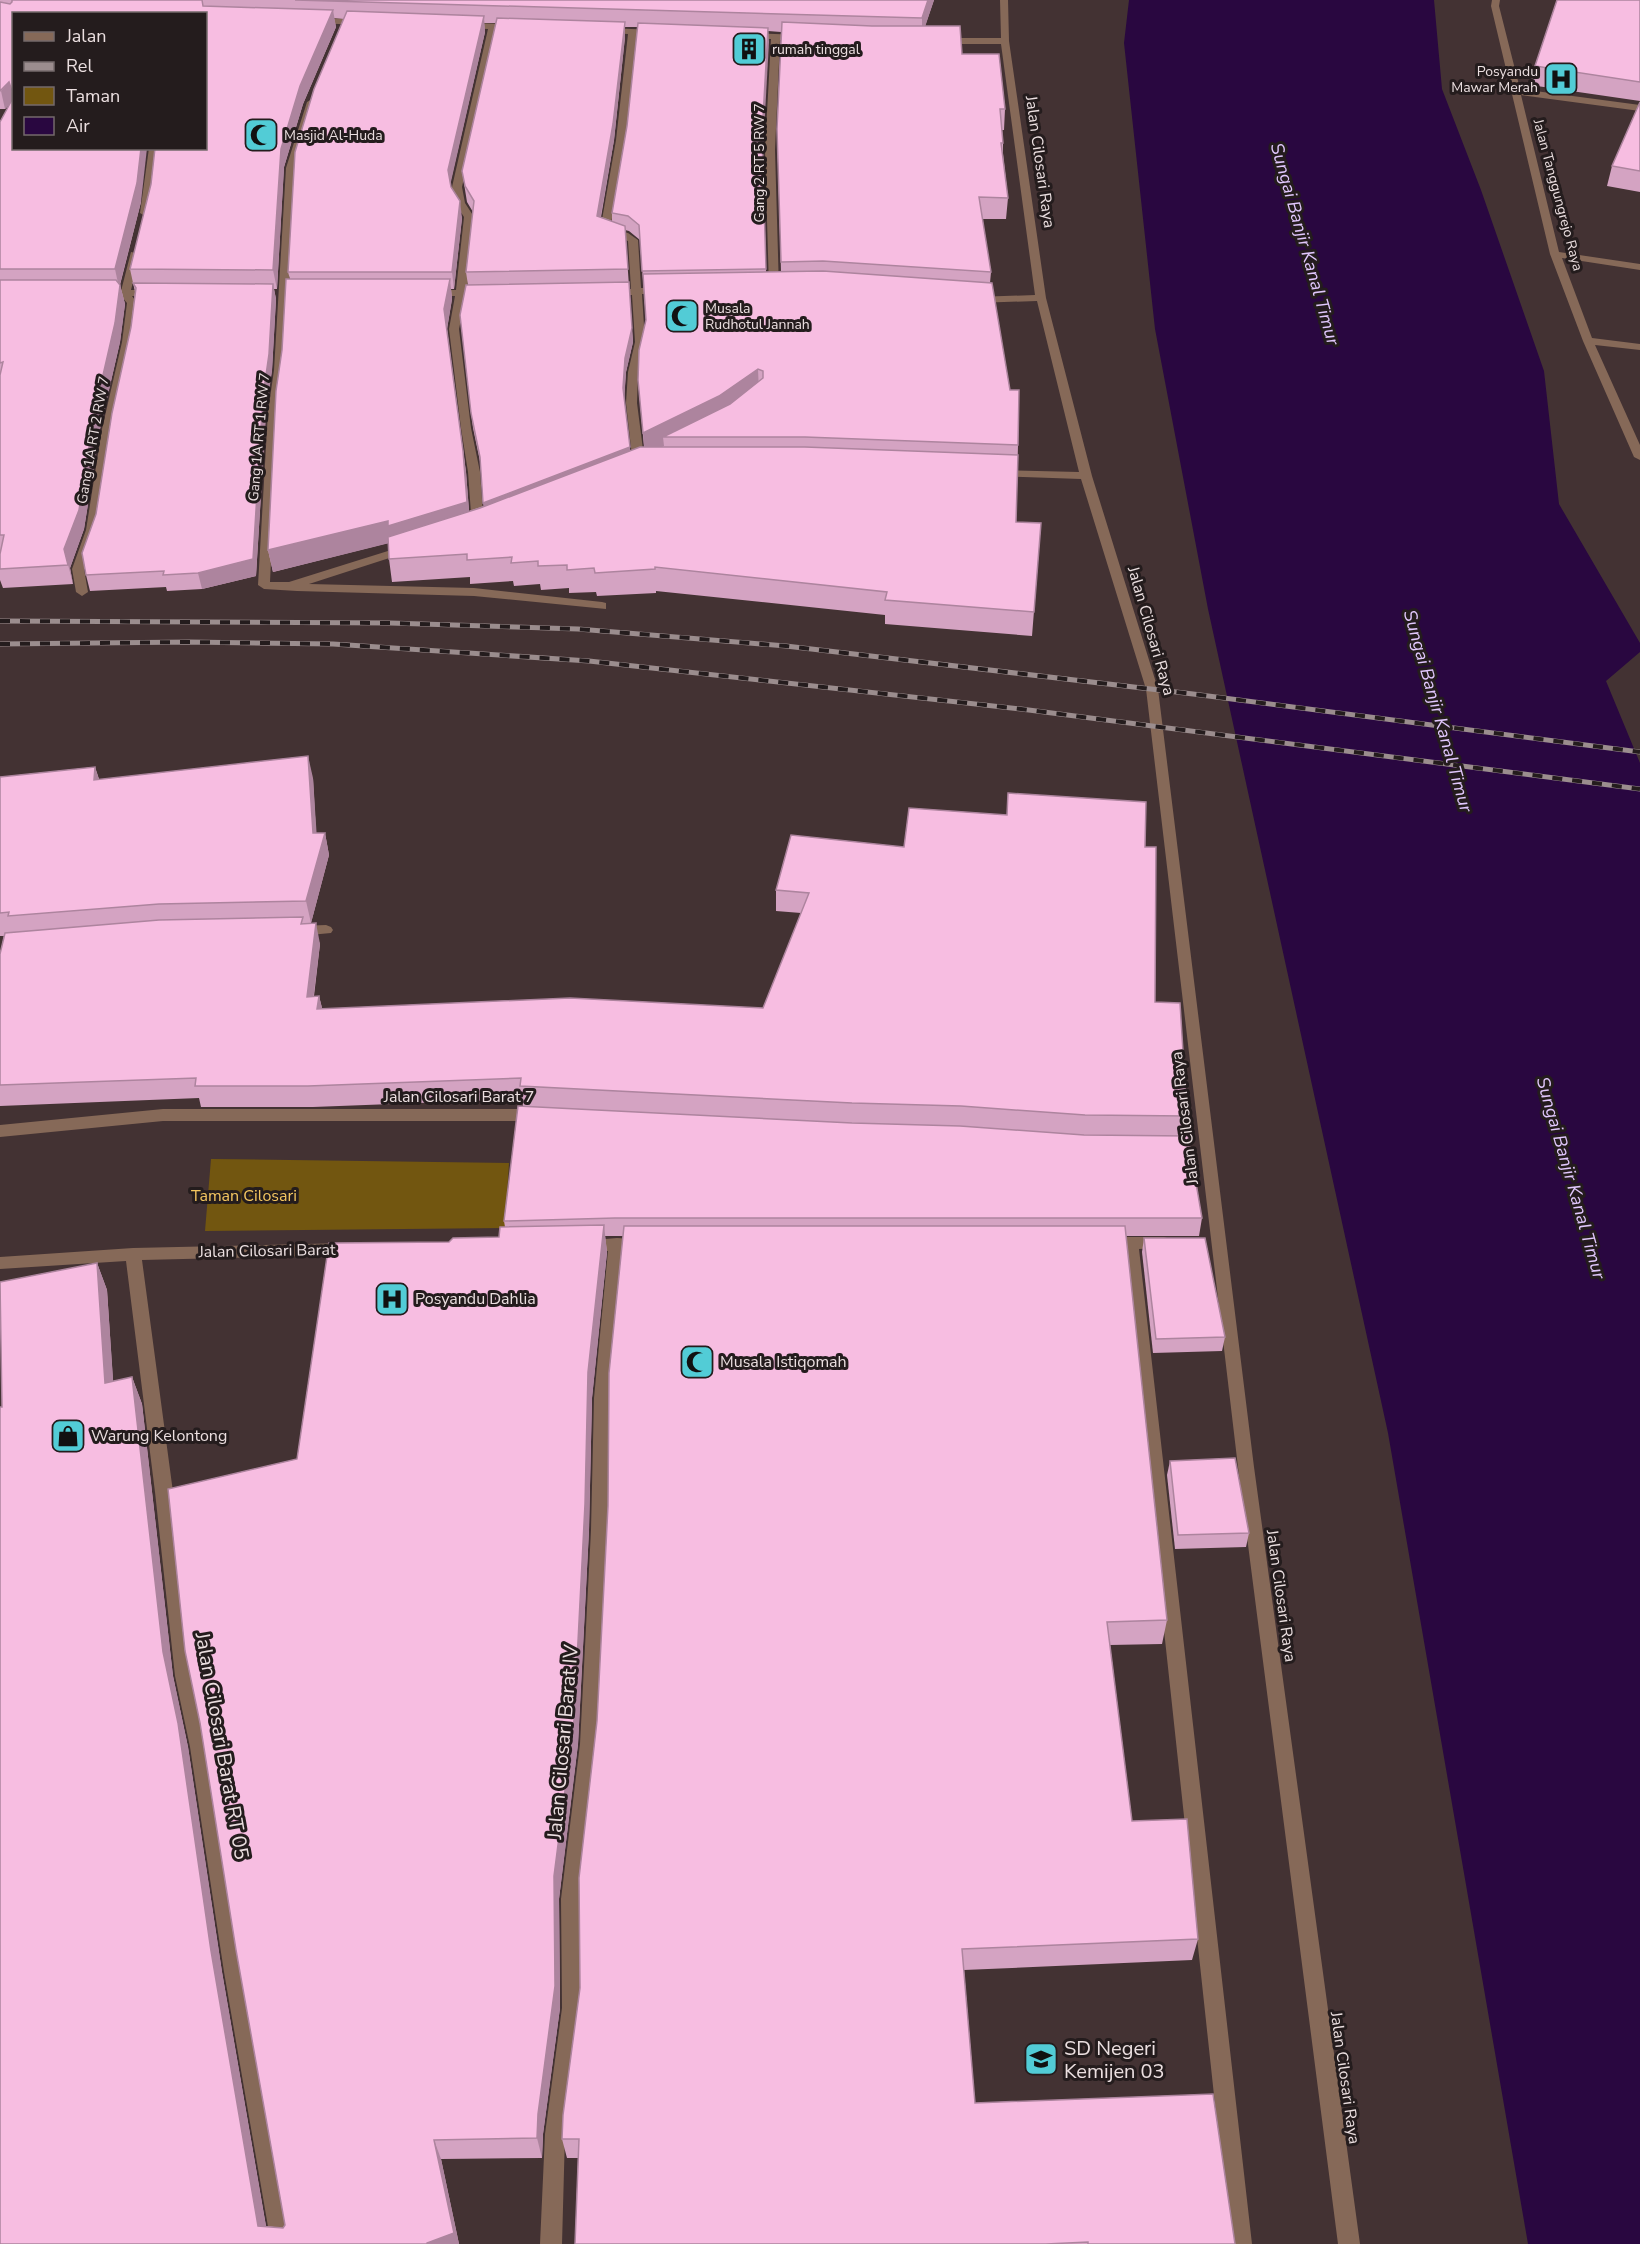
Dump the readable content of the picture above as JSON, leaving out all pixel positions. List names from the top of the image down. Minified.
{"streets":{"street":["Jalan Cilosari Raya","Gang 2 RT 5 RW 7","Jalan Tanggungrejo Raya","Gang 1A RT 1 RW 7","Gang 1A RT 2 RW 7","Jalan Cilosari Barat 7","Jalan Cilosari Barat","Jalan Cilosari Barat IV","Jalan Cilosari Barat RT 05"]},"crossings":[["Jalan Cilosari Barat","Jalan Cilosari Barat RT 05"]],"water":["Sungai Banjir Kanal Timur"],"parks":["Taman Cilosari"],"places":{"building":["rumah tinggal"],"hospital":["Posyandu Mawar Merah","Posyandu Dahlia"],"mosque":["Masjid Al-Huda","Musala Rudhotul Jannah","Musala Istiqomah"],"shop":["Warung Kelontong"],"school or university":["SD Negeri Kemijen 03"]},"legend":["Jalan","Rel","Taman","Air"]}
